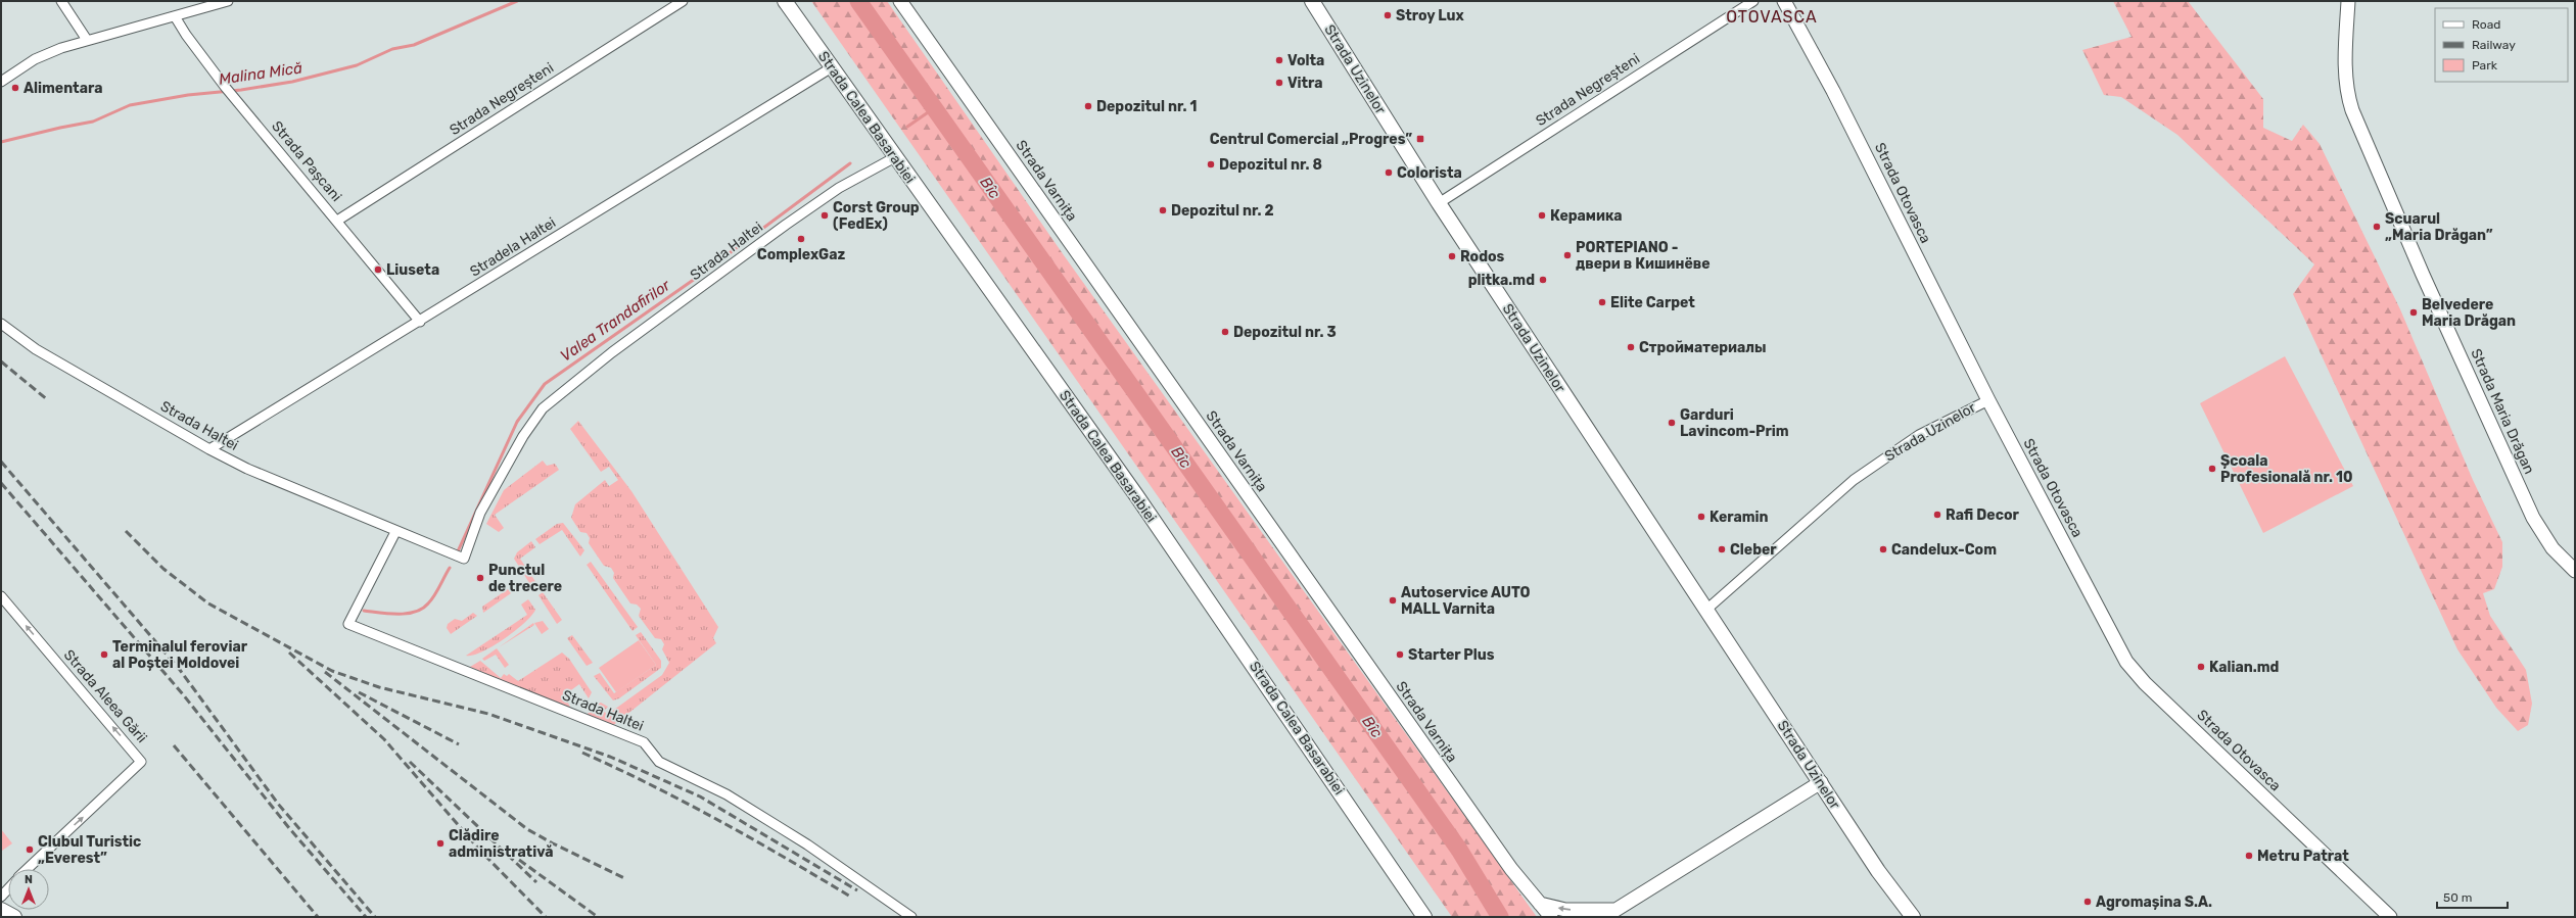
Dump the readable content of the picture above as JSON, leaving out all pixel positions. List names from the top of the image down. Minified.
{"streets":{"main road":["Strada Uzinelor","Strada Calea Basarabiei"],"street":["Strada Negreșteni","Strada Pașcani","Strada Varnița","Strada Otovasca","Stradela Haltei","Strada Haltei","Strada Maria Drăgan","Strada Aleea Gării"]},"crossings":[["Strada Uzinelor","Strada Negreșteni"],["Strada Uzinelor","Strada Otovasca"],["Strada Negreșteni","Strada Pașcani"],["Strada Calea Basarabiei","Stradela Haltei"],["Strada Calea Basarabiei","Strada Haltei"],["Strada Pașcani","Stradela Haltei"],["Stradela Haltei","Strada Haltei"]],"districts":["OTOVASCA"],"water":["Malina Mică","Bîc","Valea Trandafirilor"],"places":{"other":["Stroy Lux","Volta","Vitra","Alimentara","Depozitul nr. 1","Depozitul nr. 8","Colorista","Depozitul nr. 2","Corst Group (FedEx)","Керамика","Scuarul „Maria Drăgan”","ComplexGaz","PORTEPIANO - двери в Кишинёве","Rodos","Liuseta","plitka.md","Elite Carpet","Belvedere Maria Drăgan","Depozitul nr. 3","Стройматериалы","Garduri Lavincom-Prim","Școala Profesională nr. 10","Rafi Decor","Keramin","Cleber","Candelux-Com","Punctul de trecere","Autoservice AUTO MALL Varnita","Terminalul feroviar al Poștei Moldovei","Starter Plus","Kalian.md","Clădire administrativă","Clubul Turistic „Everest”","Metru Patrat","Agromașina S.A."],"transit":["Centrul Comercial „Progres”"]},"legend":["Road","Railway","Park"],"scale_bar":"50 m","north":"top"}
